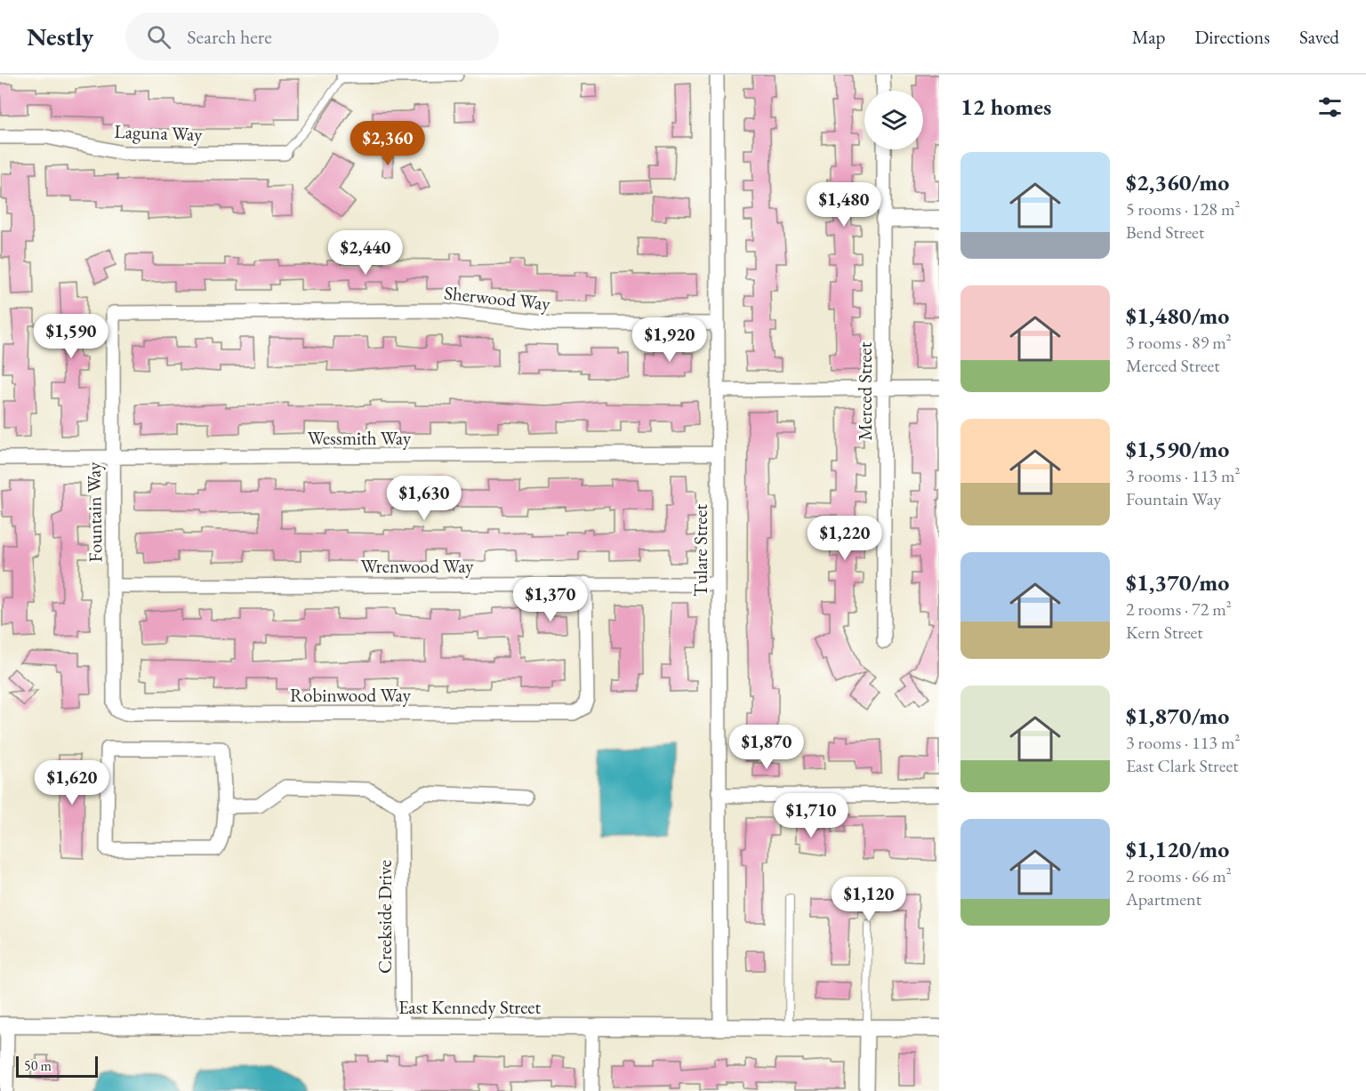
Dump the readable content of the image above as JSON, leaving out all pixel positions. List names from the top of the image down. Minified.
{"streets":{"street":["Laguna Way","Sherwood Way","Merced Street","Wessmith Way","Fountain Way","Tulare Street","Wrenwood Way","Robinwood Way","Creekside Drive","East Kennedy Street"]},"crossings":[["Sherwood Way","Fountain Way"],["Sherwood Way","Tulare Street"],["Wessmith Way","Fountain Way"],["Wessmith Way","Tulare Street"],["Fountain Way","Wrenwood Way"],["Fountain Way","Robinwood Way"],["Tulare Street","Wrenwood Way"],["Tulare Street","East Kennedy Street"],["Wrenwood Way","Robinwood Way"],["Creekside Drive","East Kennedy Street"]],"scale_bar":"50 m","page":{"header":"Nestly","search":"Search here","nav":["Map","Directions","Saved"],"heading":"12 homes","price":["$2,360","$1,480","$2,440","$1,590","$1,920","$1,630","$1,220","$1,370","$1,870","$1,620","$1,710","$1,120"],"list":[{"name":"$2,360/mo","note":"5 rooms · 128 m² · Bend Street"},{"name":"$1,480/mo","note":"3 rooms · 89 m² · Merced Street"},{"name":"$1,590/mo","note":"3 rooms · 113 m² · Fountain Way"},{"name":"$1,370/mo","note":"2 rooms · 72 m² · Kern Street"},{"name":"$1,870/mo","note":"3 rooms · 113 m² · East Clark Street"},{"name":"$1,120/mo","note":"2 rooms · 66 m² · Apartment"}],"scale":"50 m"}}
